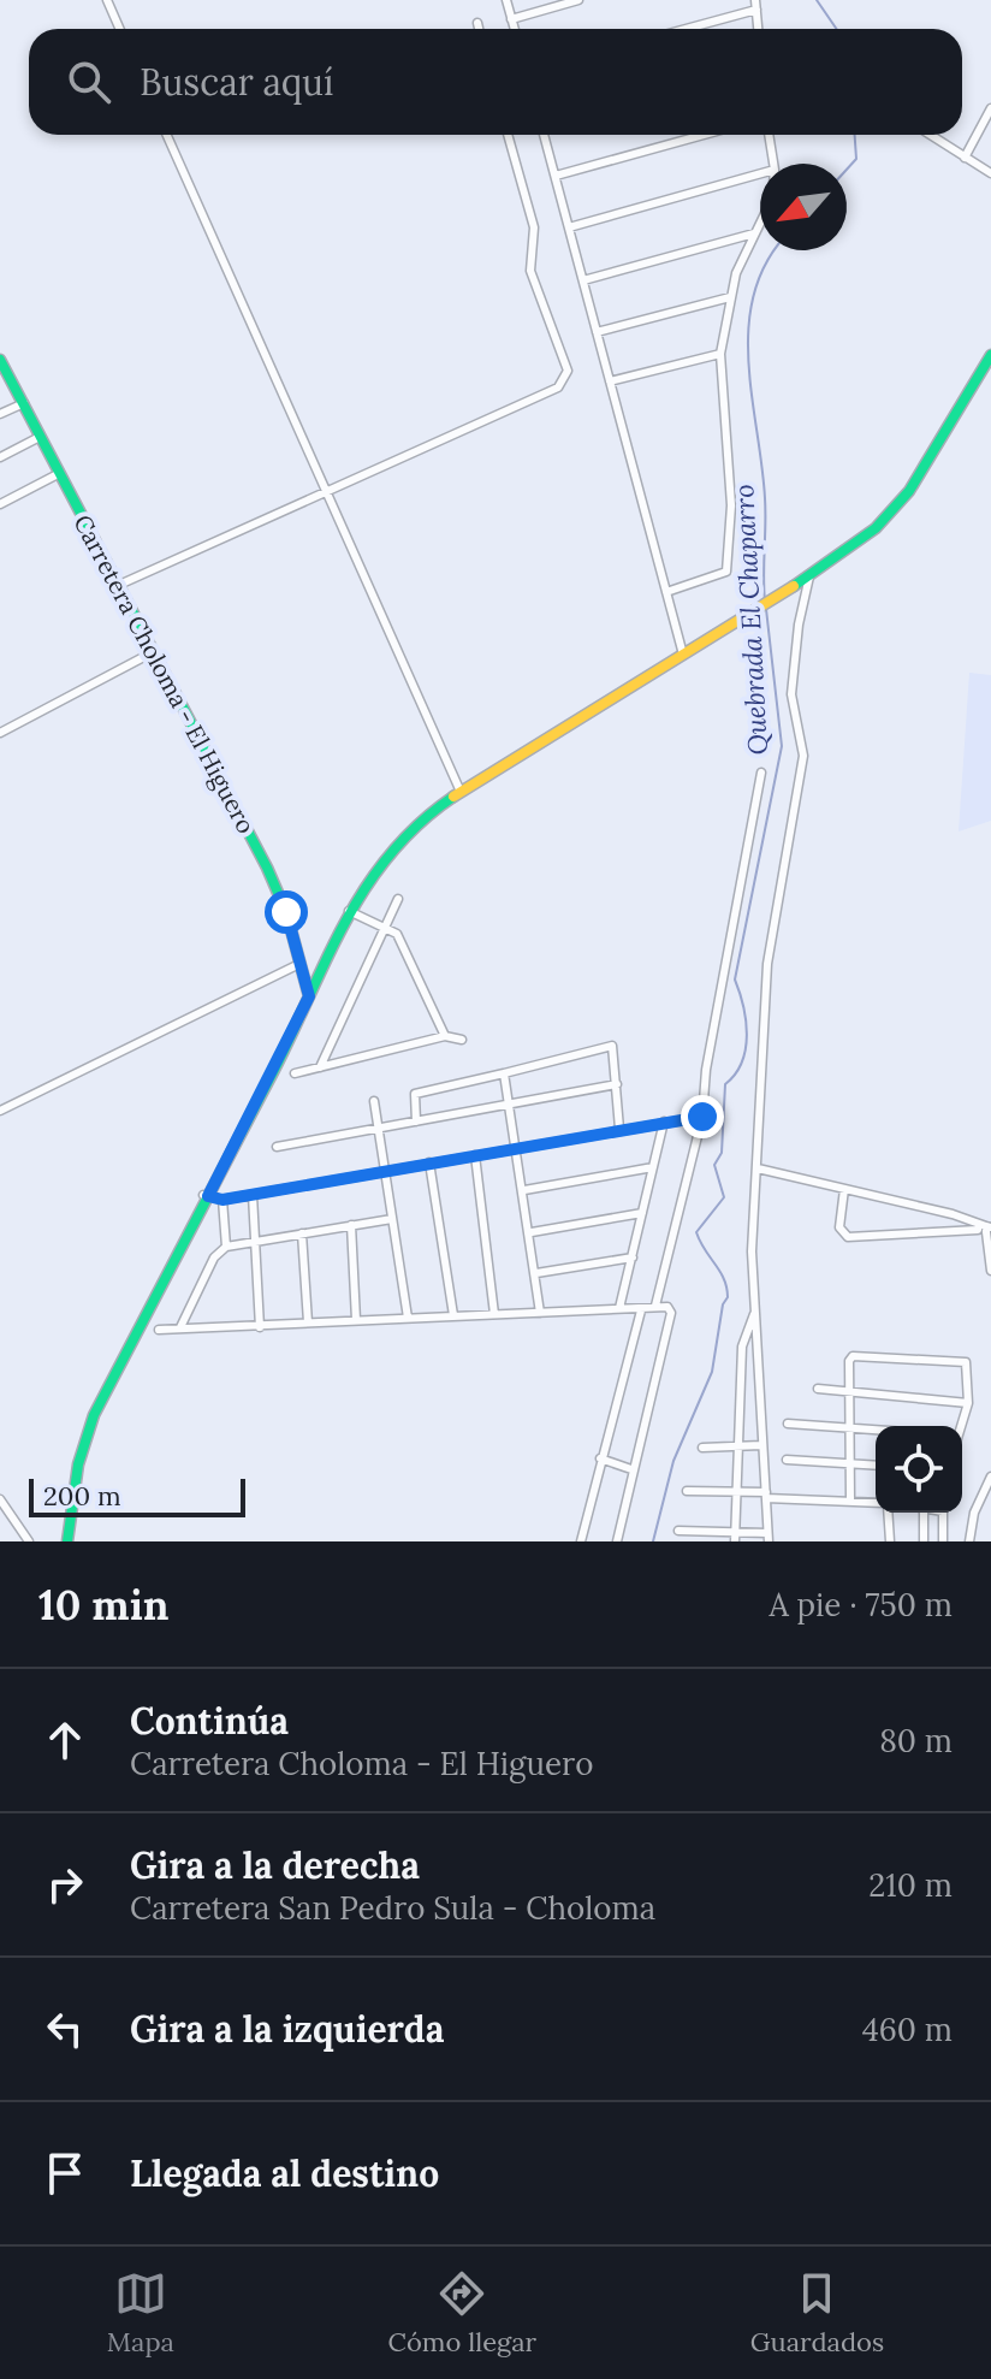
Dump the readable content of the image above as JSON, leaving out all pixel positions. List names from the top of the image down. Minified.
{"streets":{"main road":["Carretera Choloma - El Higuero"]},"water":["Quebrada El Chaparro"],"scale_bar":"200 m","north":"bottom left","page":{"search":"Buscar aquí","scale":"200 m","heading":["10 min","A pie · 750 m"],"list":[["Continúa","Carretera Choloma - El Higuero","80 m"],["Gira a la derecha","Carretera San Pedro Sula - Choloma","210 m"],["Gira a la izquierda","460 m"],"Llegada al destino"],"nav":["Mapa","Cómo llegar","Guardados"]}}
